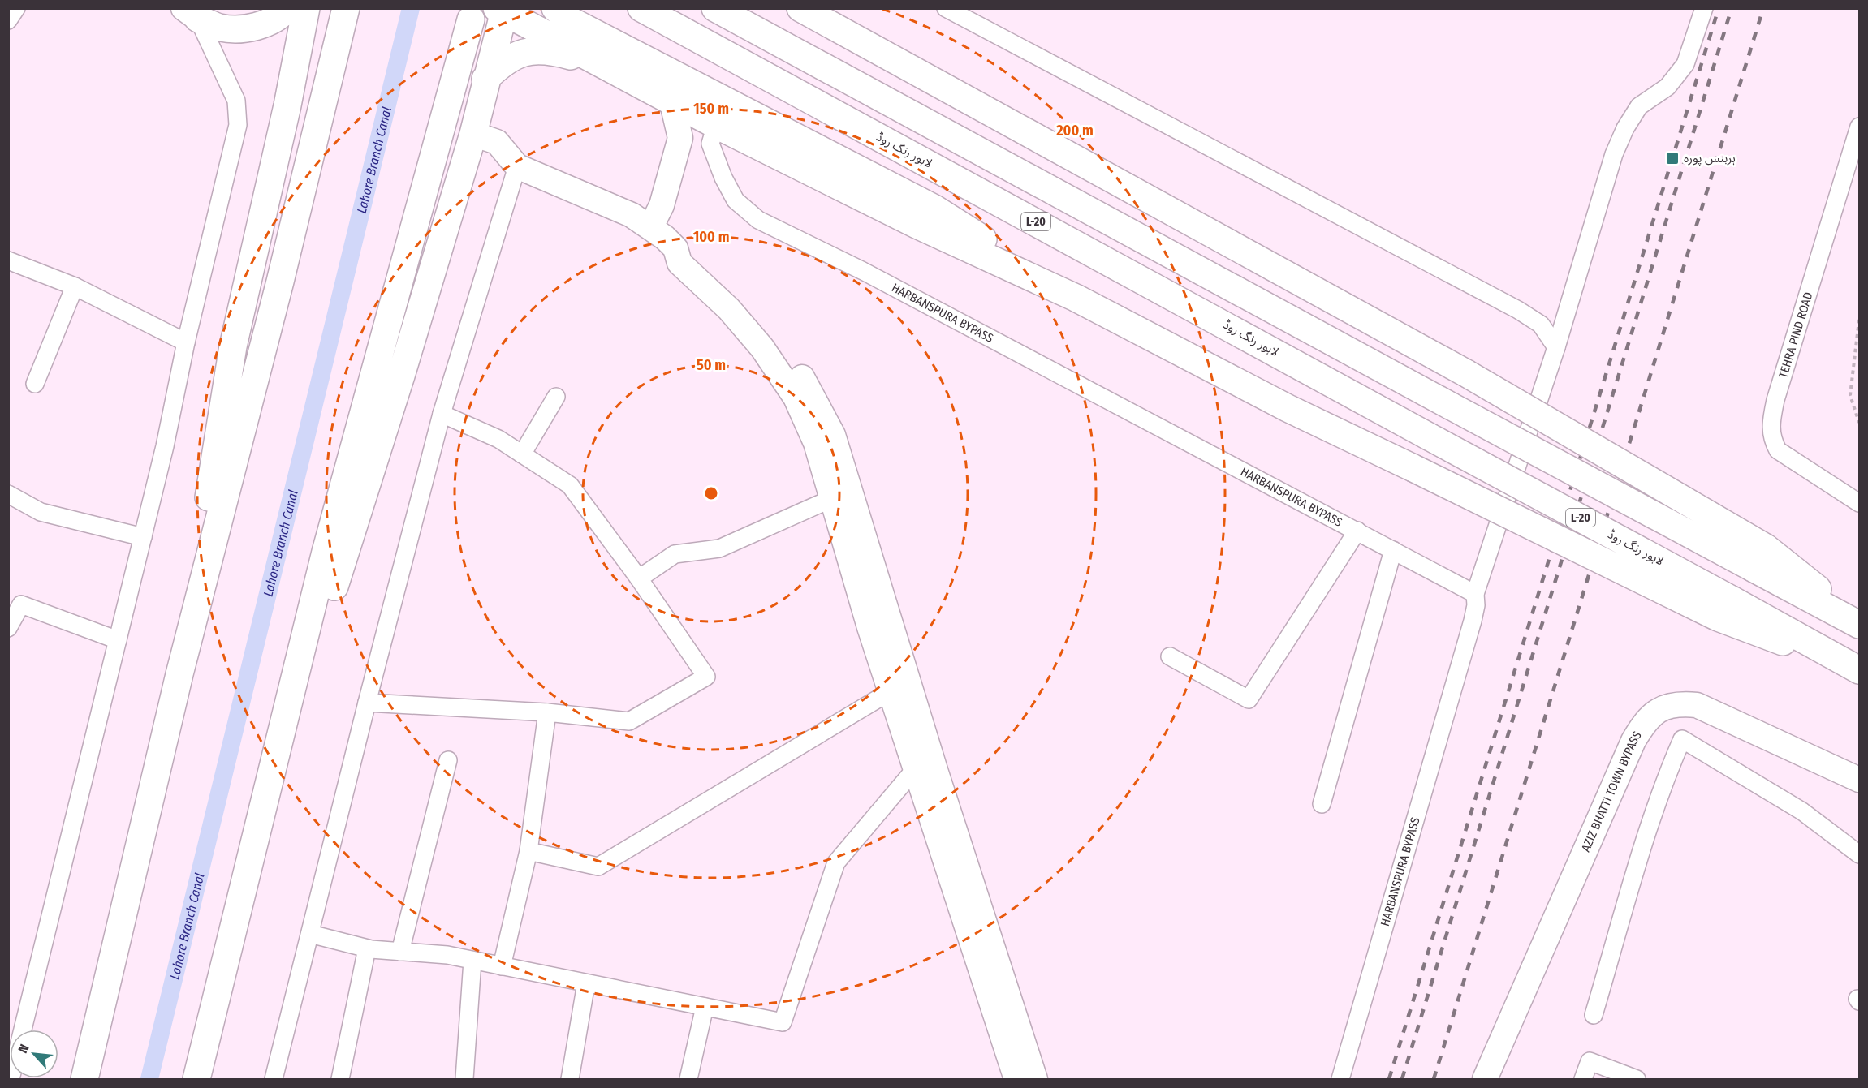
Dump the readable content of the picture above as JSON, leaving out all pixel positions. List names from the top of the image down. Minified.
{"streets":{"highway":["لاہور رنگ روڈ","L-20"],"main road":["AZIZ BHATTI TOWN BYPASS"],"street":["HARBANSPURA BYPASS","TEHRA PIND ROAD"]},"water":["Lahore Branch Canal"],"places":{"transit":["ہربنس پورہ"]},"north":"top left","rings":["150 m","200 m","100 m","50 m"]}
